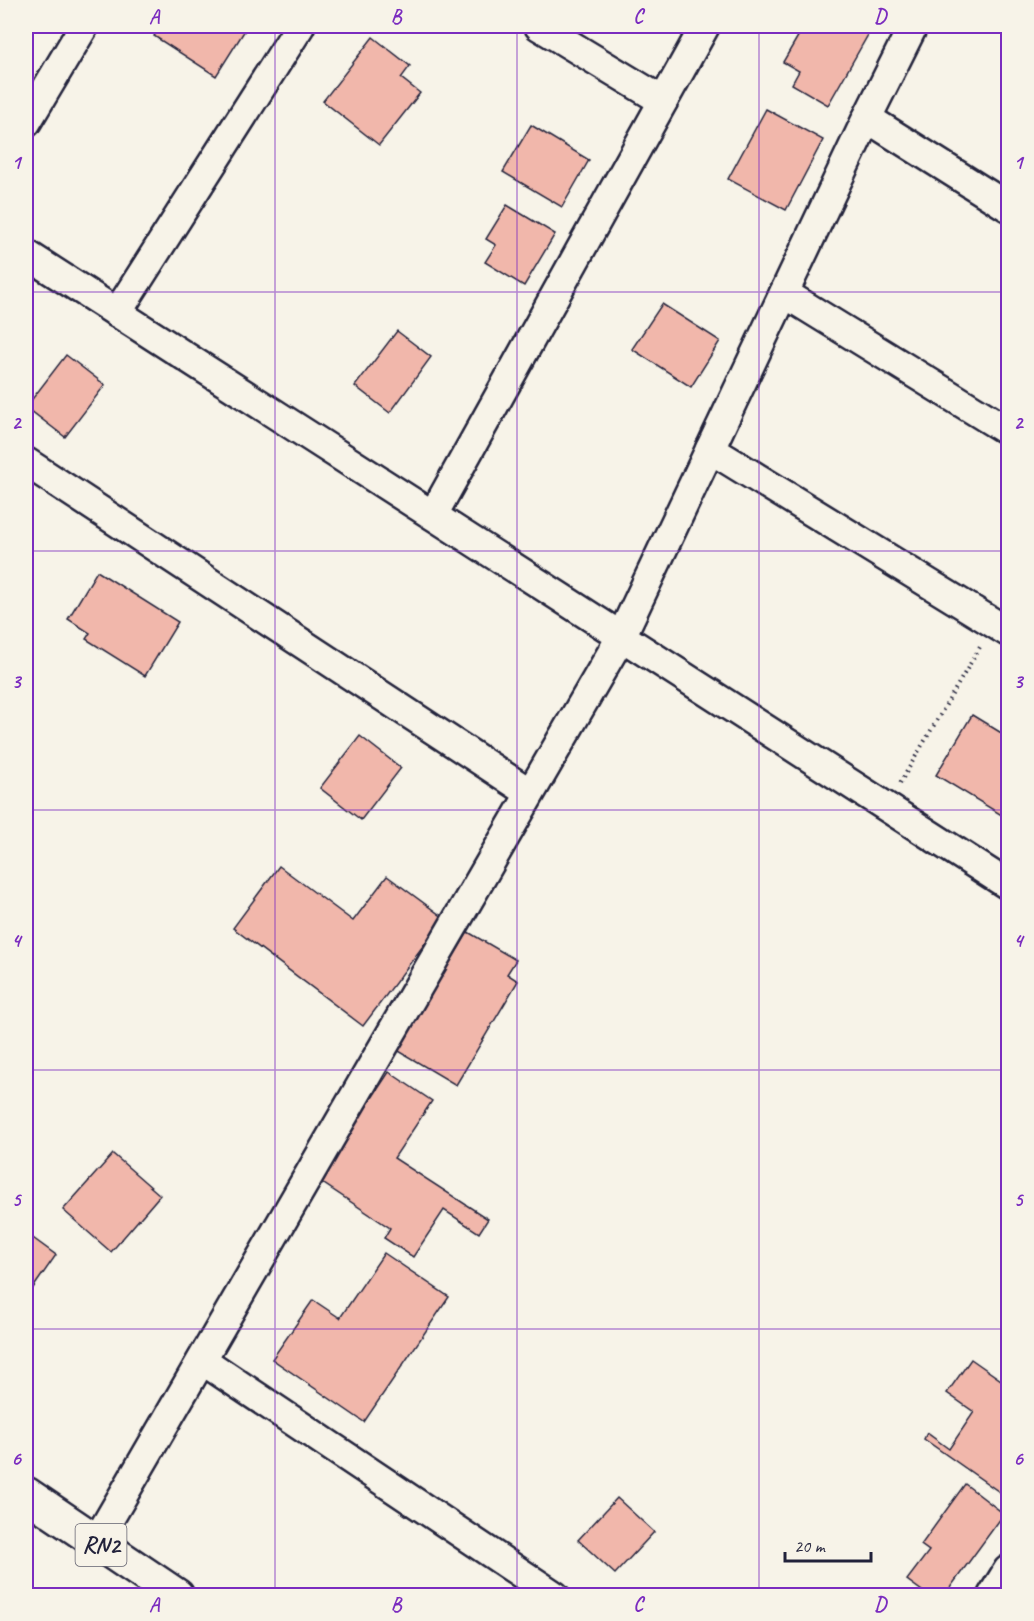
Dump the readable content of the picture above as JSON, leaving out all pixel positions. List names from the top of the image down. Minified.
{"streets":{"main road":["RN2"]},"scale_bar":"20 m","grid":{"columns":["A","B","C","D"],"rows":["1","2","3","4","5","6"]}}
